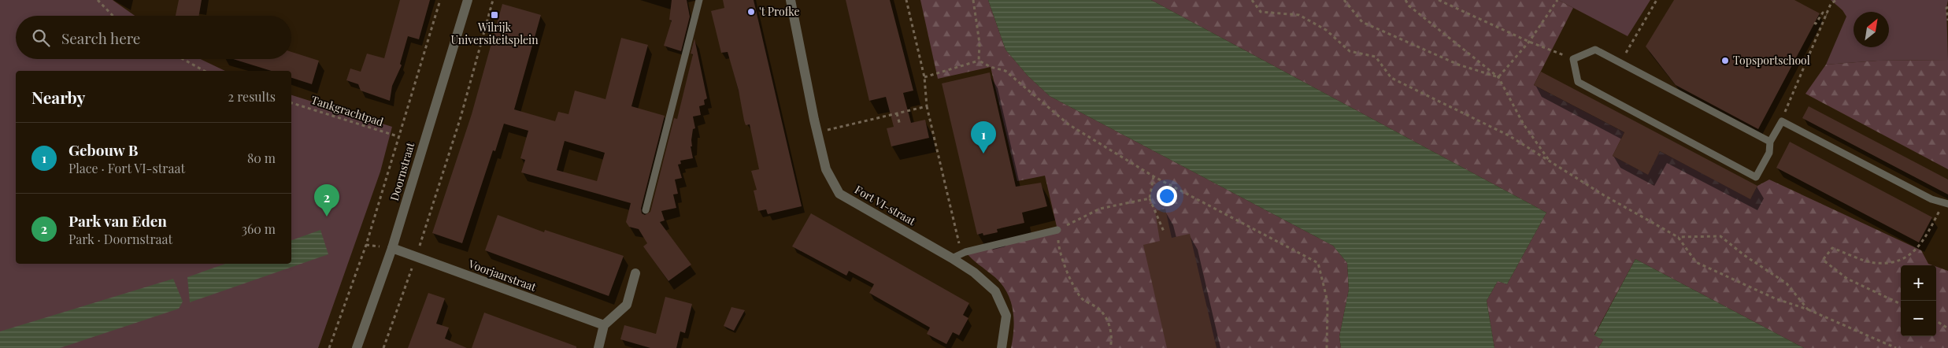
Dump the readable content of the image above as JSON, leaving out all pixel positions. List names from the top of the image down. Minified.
{"streets":{"street":["Doornstraat","Fort VI-straat","Voorjaarstraat"],"path":["Tankgrachtpad"]},"crossings":[["Doornstraat","Voorjaarstraat"]],"places":{"other":["'t Profke","Topsportschool"],"transit":["Wilrijk Universiteitsplein"]},"north":"top right","page":{"search":"Search here","heading":["Nearby","2 results"],"pins":["1","2"],"list":[{"mark":"1","name":"Gebouw B","note":"Place · Fort VI-straat","value":"80 m"},{"mark":"2","name":"Park van Eden","note":"Park · Doornstraat","value":"360 m"}],"map_buttons":["+","−"]}}
